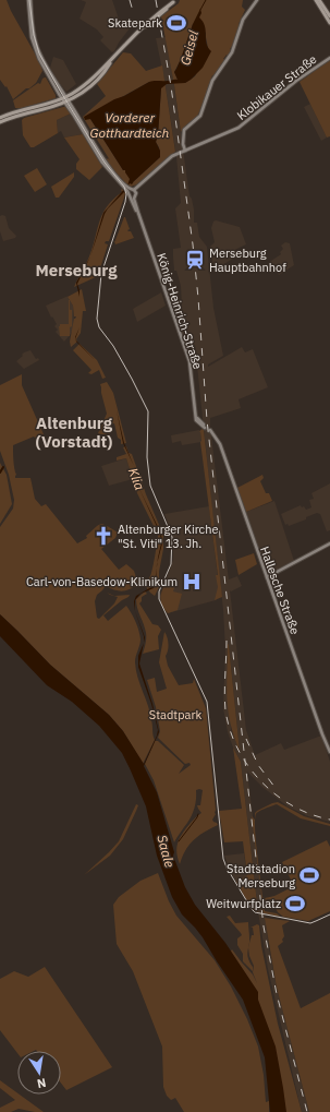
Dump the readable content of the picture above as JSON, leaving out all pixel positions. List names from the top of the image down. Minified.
{"streets":{"main road":["Klobikauer Straße","König-Heinrich-Straße","Hallesche Straße"]},"crossings":[["Klobikauer Straße","König-Heinrich-Straße"]],"districts":["Merseburg","Altenburg (Vorstadt)"],"water":["Geisel","Vorderer Gotthardteich","Klia","Saale"],"parks":["Stadtpark"],"places":{"sports":["Skatepark","Stadtstadion Merseburg","Weitwurfplatz"],"station":["Merseburg Hauptbahnhof"],"church":["Altenburger Kirche \"St. Viti\" 13. Jh."],"hospital":["Carl-von-Basedow-Klinikum"]},"north":"bottom"}
